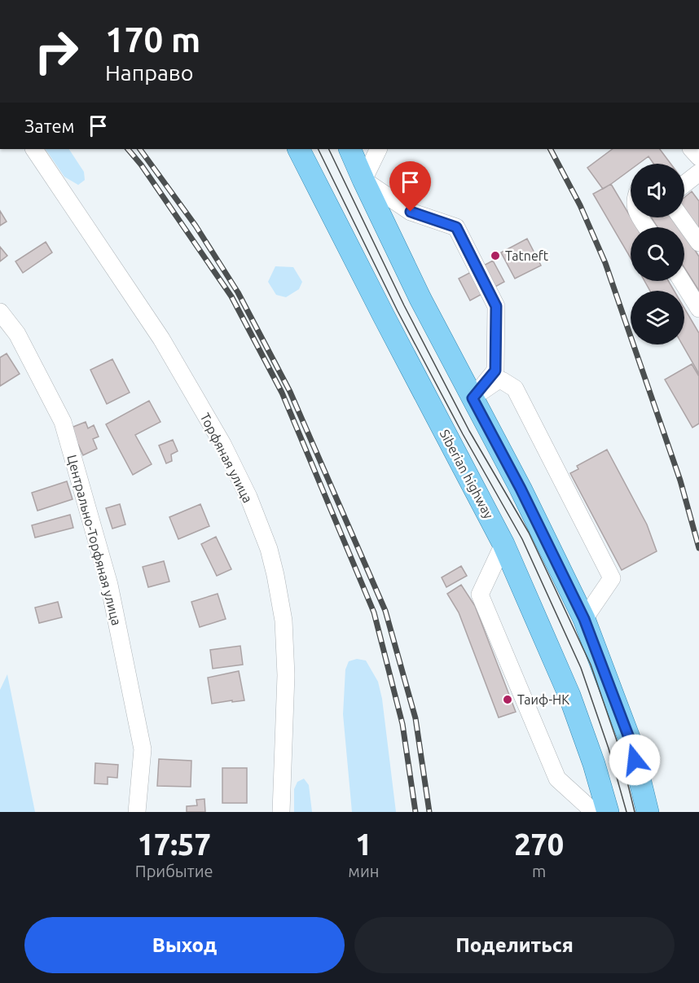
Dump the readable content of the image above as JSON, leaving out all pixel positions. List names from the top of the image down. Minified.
{"streets":{"main road":["Siberian highway"],"street":["Торфяная улица","Центрально-Торфяная улица"]},"places":["Tatneft","Таиф-НК"],"page":{"turn":["170 m","Направо"],"then":"Затем","eta":["17:57","Прибытие","1","мин","270","m"],"buttons":["Выход","Поделиться"]}}
